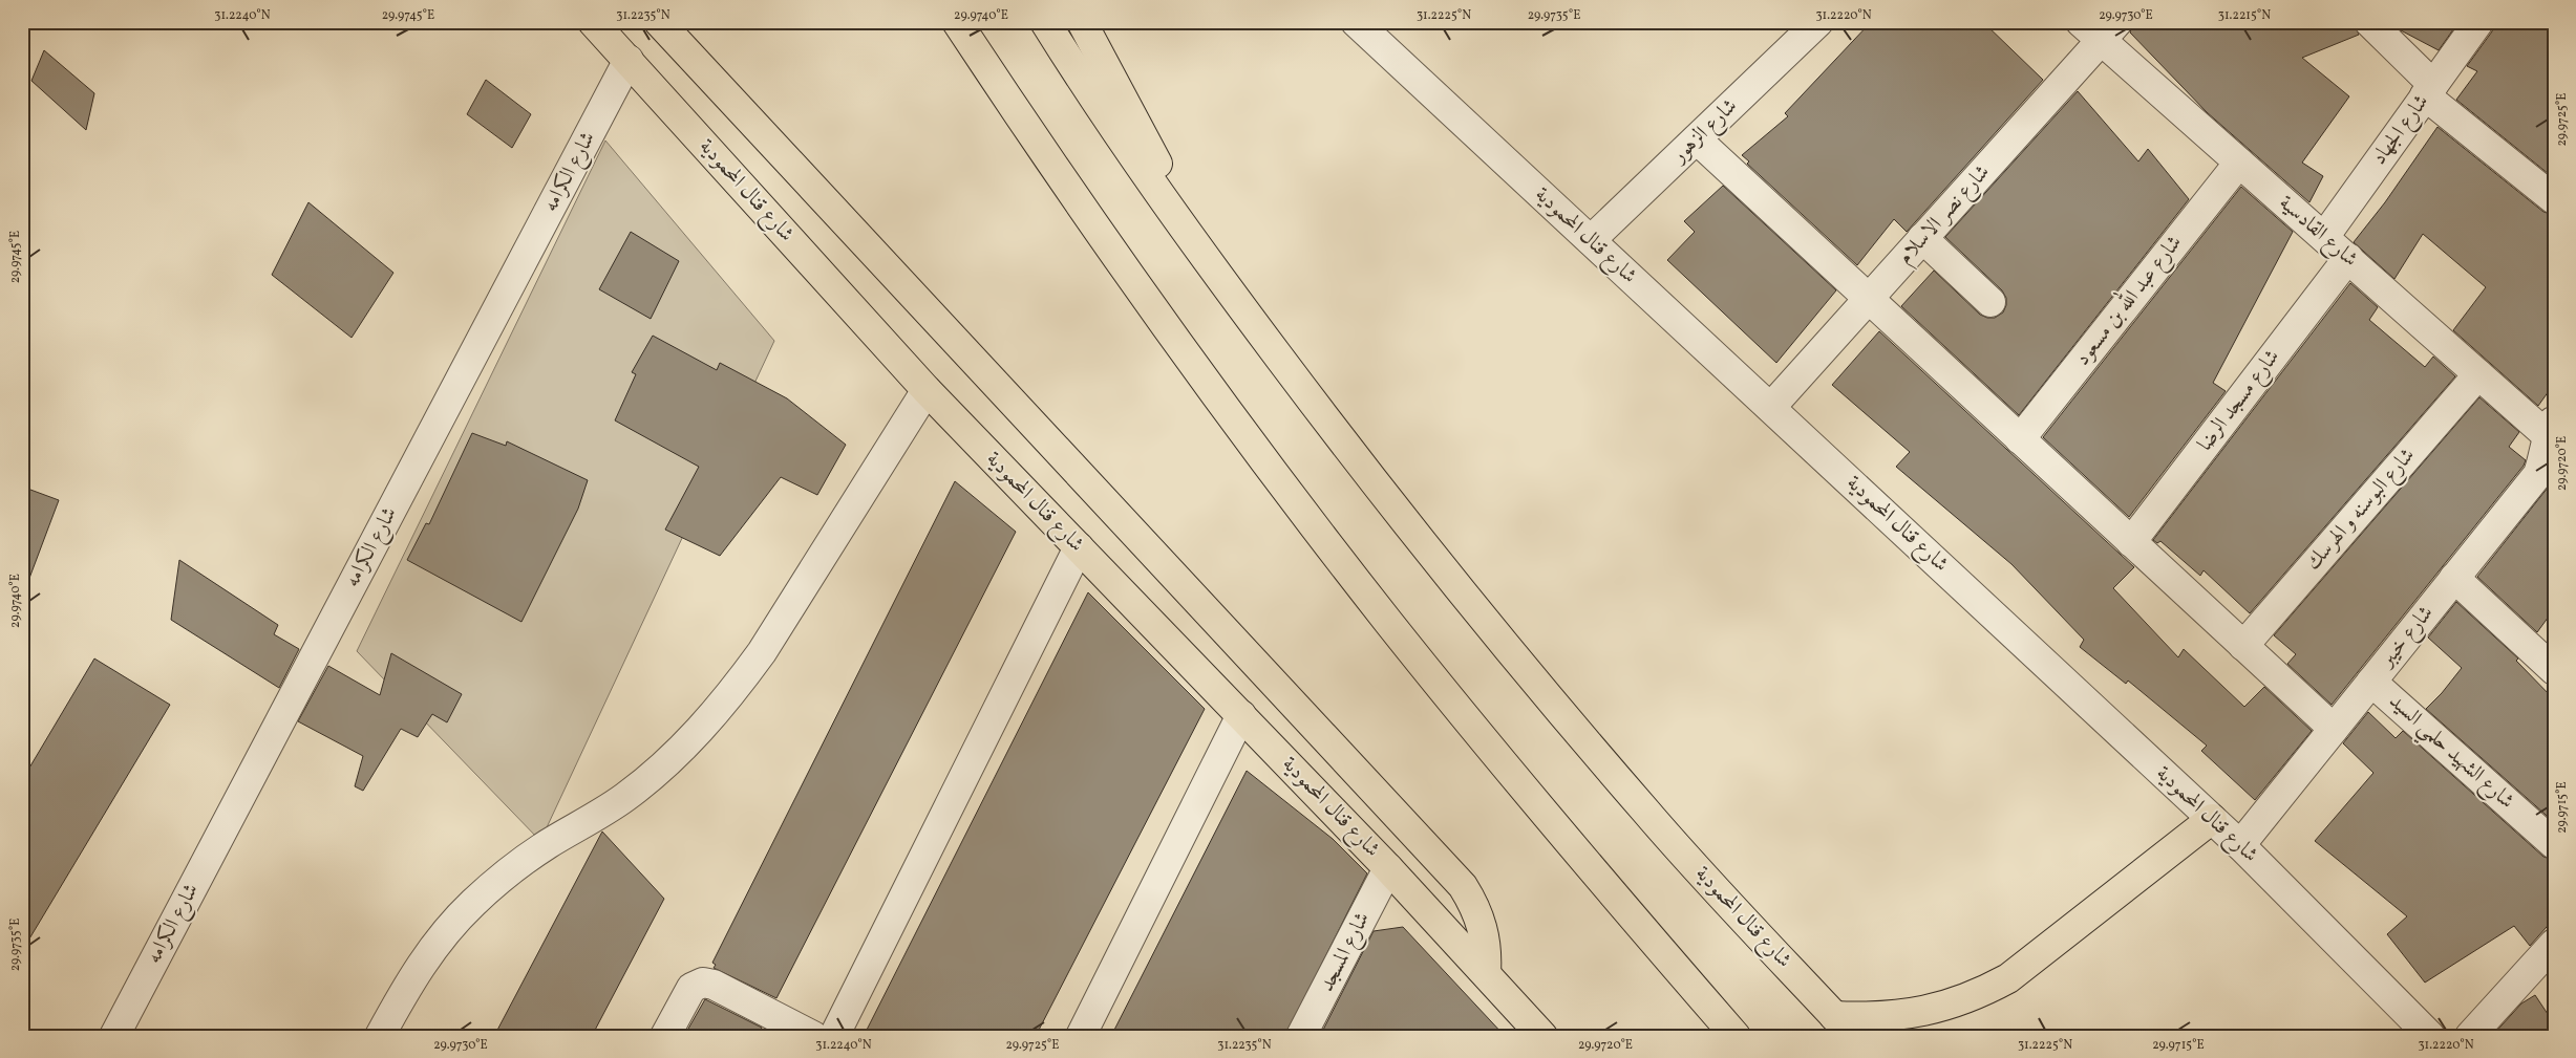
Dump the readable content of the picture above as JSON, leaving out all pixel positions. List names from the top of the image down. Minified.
{"streets":{"main road":["شارع قنال المحمودية"],"street":["شارع الجهاد","شارع الزهور","شارع الكرامه","شارع نصر الاسلام","شارع القادسية","شارع عبد الله بن مسعود","شارع مسجد الرضا","شارع البوسنه و الهرسك","شارع خيبر","شارع الشهيد حلمي السيد","شارع المسجد"]},"crossings":[["شارع الجهاد","شارع القادسية"],["شارع الزهور","شارع قنال المحمودية"],["شارع الكرامه","شارع قنال المحمودية"],["شارع قنال المحمودية","شارع نصر الاسلام"],["شارع قنال المحمودية","شارع خيبر"],["شارع قنال المحمودية","شارع المسجد"],["شارع نصر الاسلام","شارع القادسية"],["شارع القادسية","شارع عبد الله بن مسعود"],["شارع القادسية","شارع مسجد الرضا"],["شارع القادسية","شارع البوسنه و الهرسك"],["شارع القادسية","شارع خيبر"],["شارع خيبر","شارع الشهيد حلمي السيد"]],"coordinates":["31.2240°N","29.9745°E","31.2235°N","29.9740°E","31.2225°N","29.9735°E","31.2220°N","29.9730°E","31.2215°N","29.9725°E","29.9720°E","29.9715°E"]}
